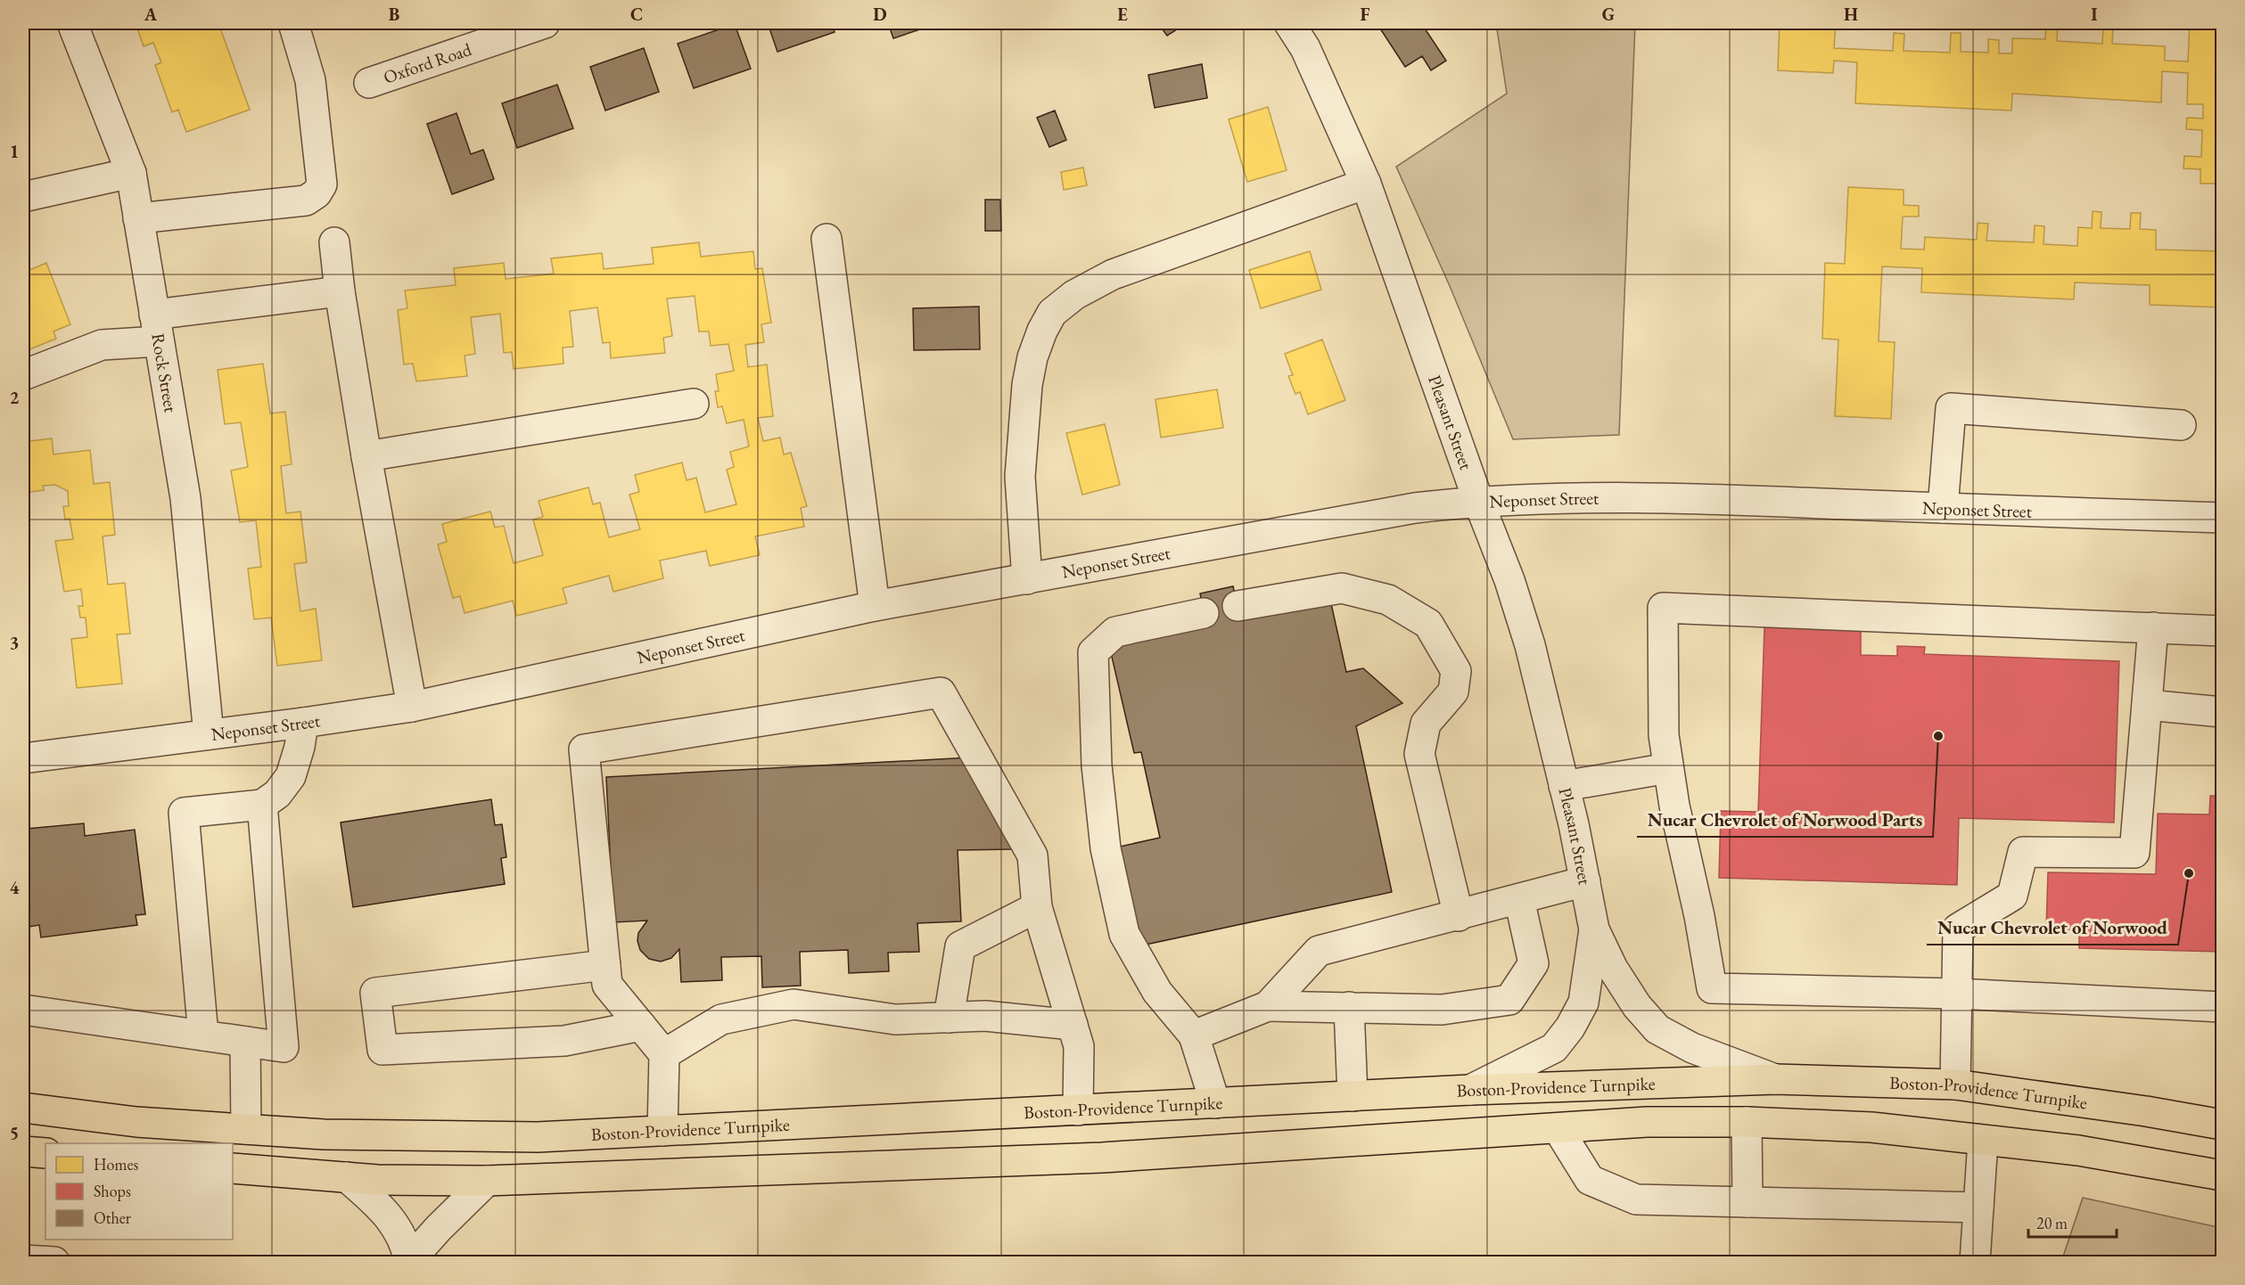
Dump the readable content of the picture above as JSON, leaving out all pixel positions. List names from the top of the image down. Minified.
{"streets":{"main road":["Boston-Providence Turnpike"],"street":["Oxford Road","Rock Street","Pleasant Street","Neponset Street"]},"crossings":[["Rock Street","Neponset Street"],["Pleasant Street","Neponset Street"],["Pleasant Street","Boston-Providence Turnpike"]],"places":["Nucar Chevrolet of Norwood Parts","Nucar Chevrolet of Norwood"],"legend":["Homes","Shops","Other"],"scale_bar":"20 m","grid":{"columns":["A","B","C","D","E","F","G","H","I"],"rows":["1","2","3","4","5"]}}
